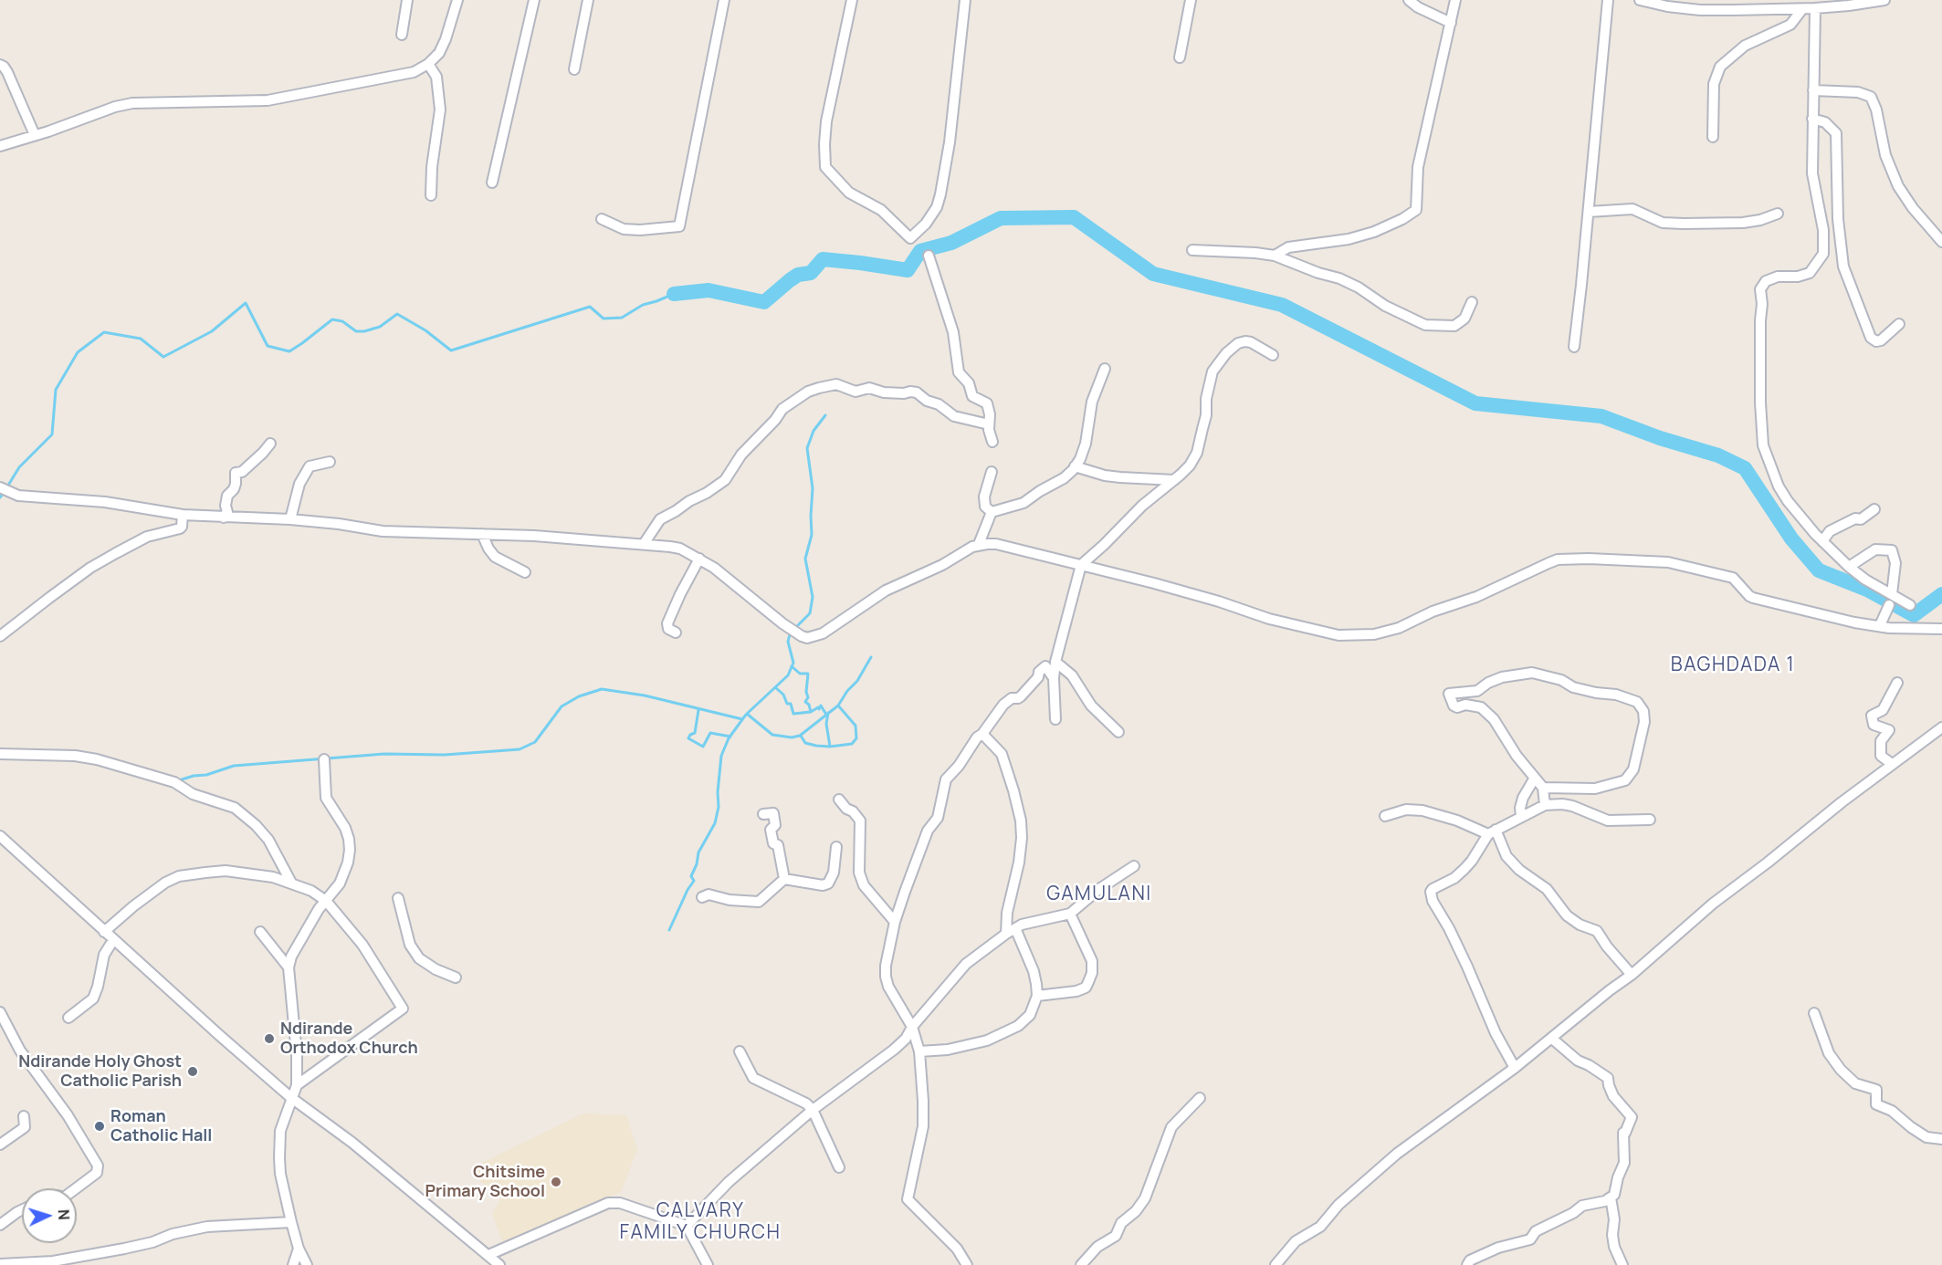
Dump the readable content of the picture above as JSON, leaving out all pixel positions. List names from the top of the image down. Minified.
{"districts":["BAGHDADA 1","GAMULANI","CALVARY FAMILY CHURCH"],"places":["Ndirande Orthodox Church","Ndirande Holy Ghost Catholic Parish","Roman Catholic Hall","Chitsime Primary School"],"north":"right"}
